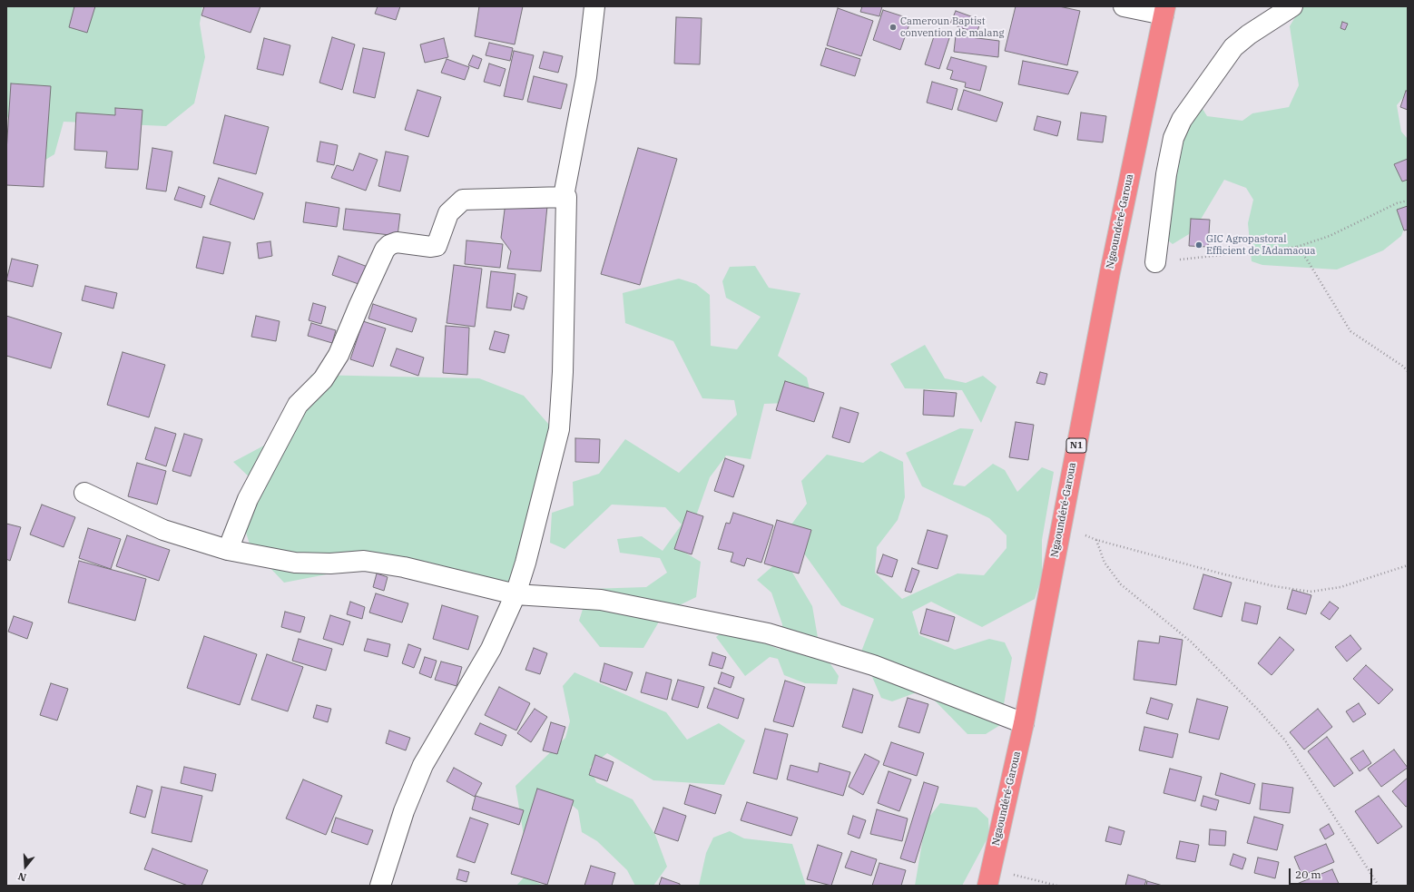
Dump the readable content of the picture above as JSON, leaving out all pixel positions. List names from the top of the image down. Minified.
{"streets":{"highway":["Ngaoundéré-Garoua","N1"]},"places":["Cameroun Baptist convention de malang","GIC Agropastoral Efficient de ľAdamaoua"],"scale_bar":"20 m","north":"bottom"}
